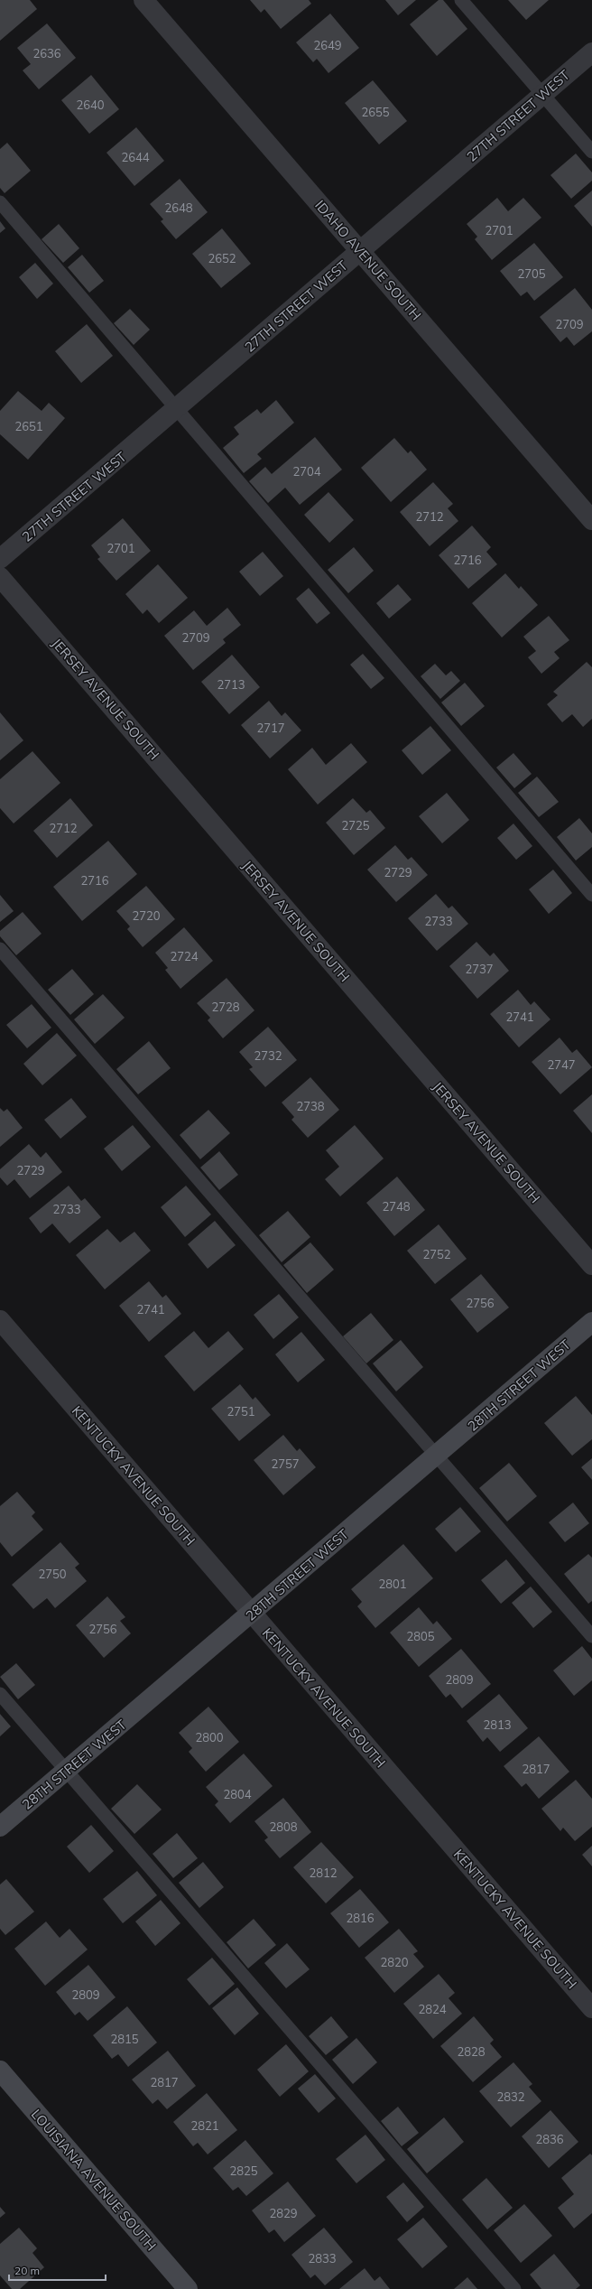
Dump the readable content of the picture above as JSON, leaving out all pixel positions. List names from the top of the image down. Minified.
{"streets":{"street":["27TH STREET WEST","IDAHO AVENUE SOUTH","JERSEY AVENUE SOUTH","28TH STREET WEST","KENTUCKY AVENUE SOUTH","LOUISIANA AVENUE SOUTH"]},"crossings":[["27TH STREET WEST","IDAHO AVENUE SOUTH"],["28TH STREET WEST","KENTUCKY AVENUE SOUTH"]],"house_numbers":["2649","2636","2640","2655","2644","2648","2701","2652","2705","2709","2651","2704","2712","2701","2716","2709","2713","2717","2725","2712","2729","2716","2720","2733","2724","2737","2728","2741","2732","2747","2738","2729","2748","2733","2752","2756","2741","2751","2757","2750","2801","2756","2805","2809","2813","2800","2817","2804","2808","2812","2816","2820","2809","2824","2815","2828","2817","2832","2821","2836","2825","2829","2833"],"scale_bar":"20 m"}
